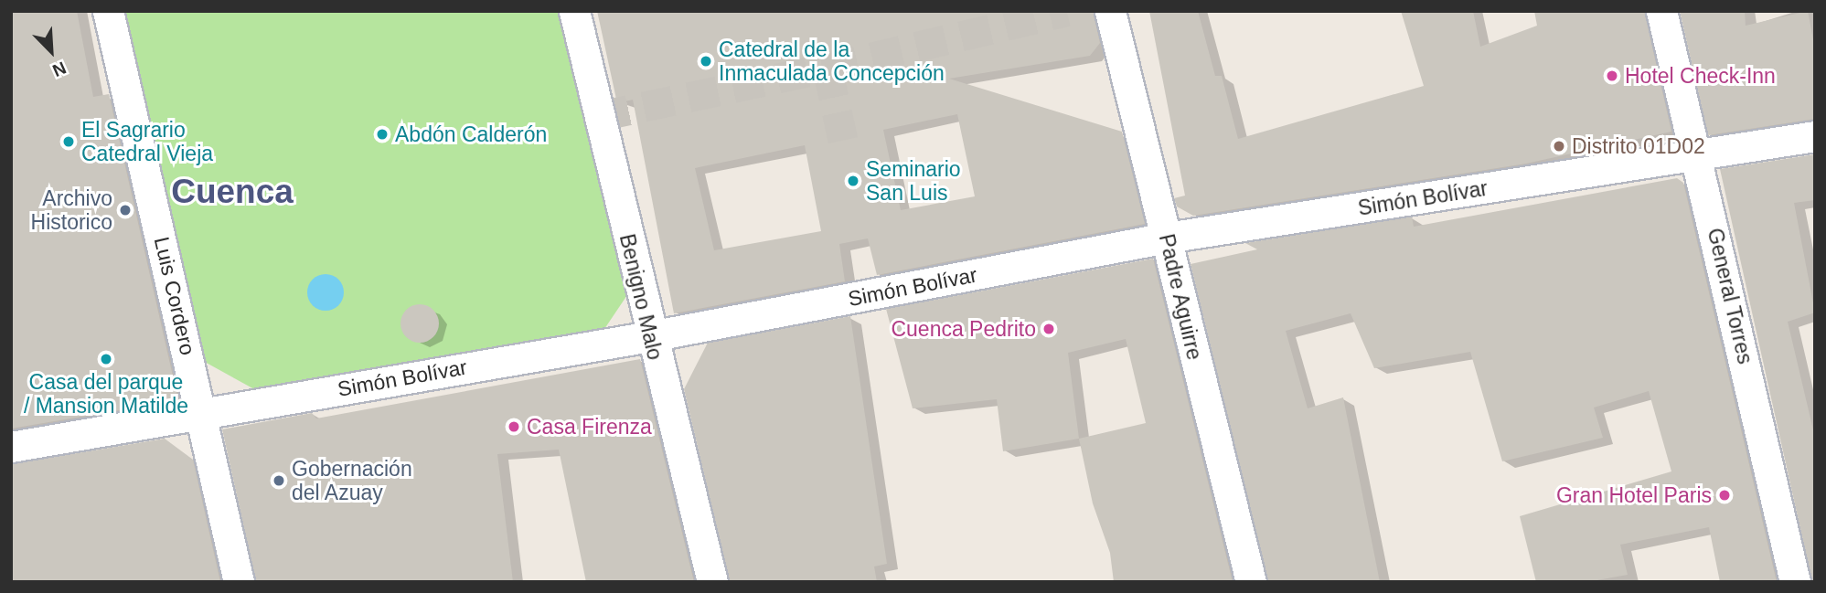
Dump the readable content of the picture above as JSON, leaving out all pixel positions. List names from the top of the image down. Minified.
{"streets":{"street":["Simón Bolívar","Luis Cordero","General Torres","Benigno Malo","Padre Aguirre"]},"crossings":[["Simón Bolívar","Luis Cordero"],["Simón Bolívar","General Torres"],["Simón Bolívar","Benigno Malo"],["Simón Bolívar","Padre Aguirre"]],"districts":["Cuenca"],"places":["Catedral de la Inmaculada Concepción","Hotel Check-Inn","Abdón Calderón","El Sagrario Catedral Vieja","Distrito 01D02","Seminario San Luis","Archivo Historico","Cuenca Pedrito","Casa del parque / Mansion Matilde","Casa Firenza","Gobernación del Azuay","Gran Hotel Paris"],"north":"bottom right"}
